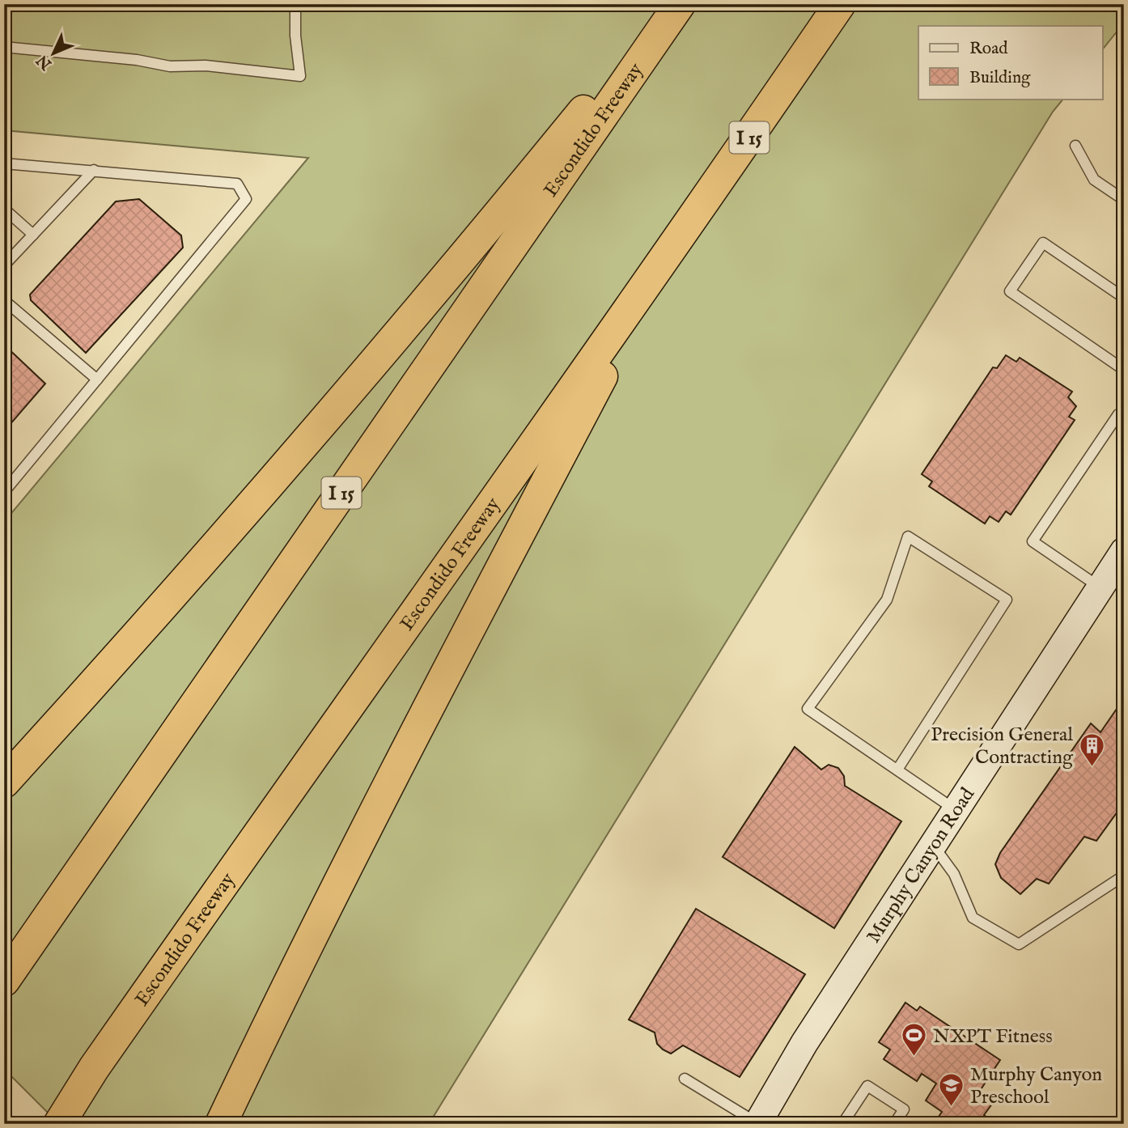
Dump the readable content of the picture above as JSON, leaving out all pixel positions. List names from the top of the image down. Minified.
{"streets":{"highway":["Escondido Freeway","I 15"],"main road":["Murphy Canyon Road"]},"places":{"building":["Precision General Contracting"],"sports":["NXPT Fitness"],"school or university":["Murphy Canyon Preschool"]},"legend":["Road","Building"],"north":"bottom left"}
